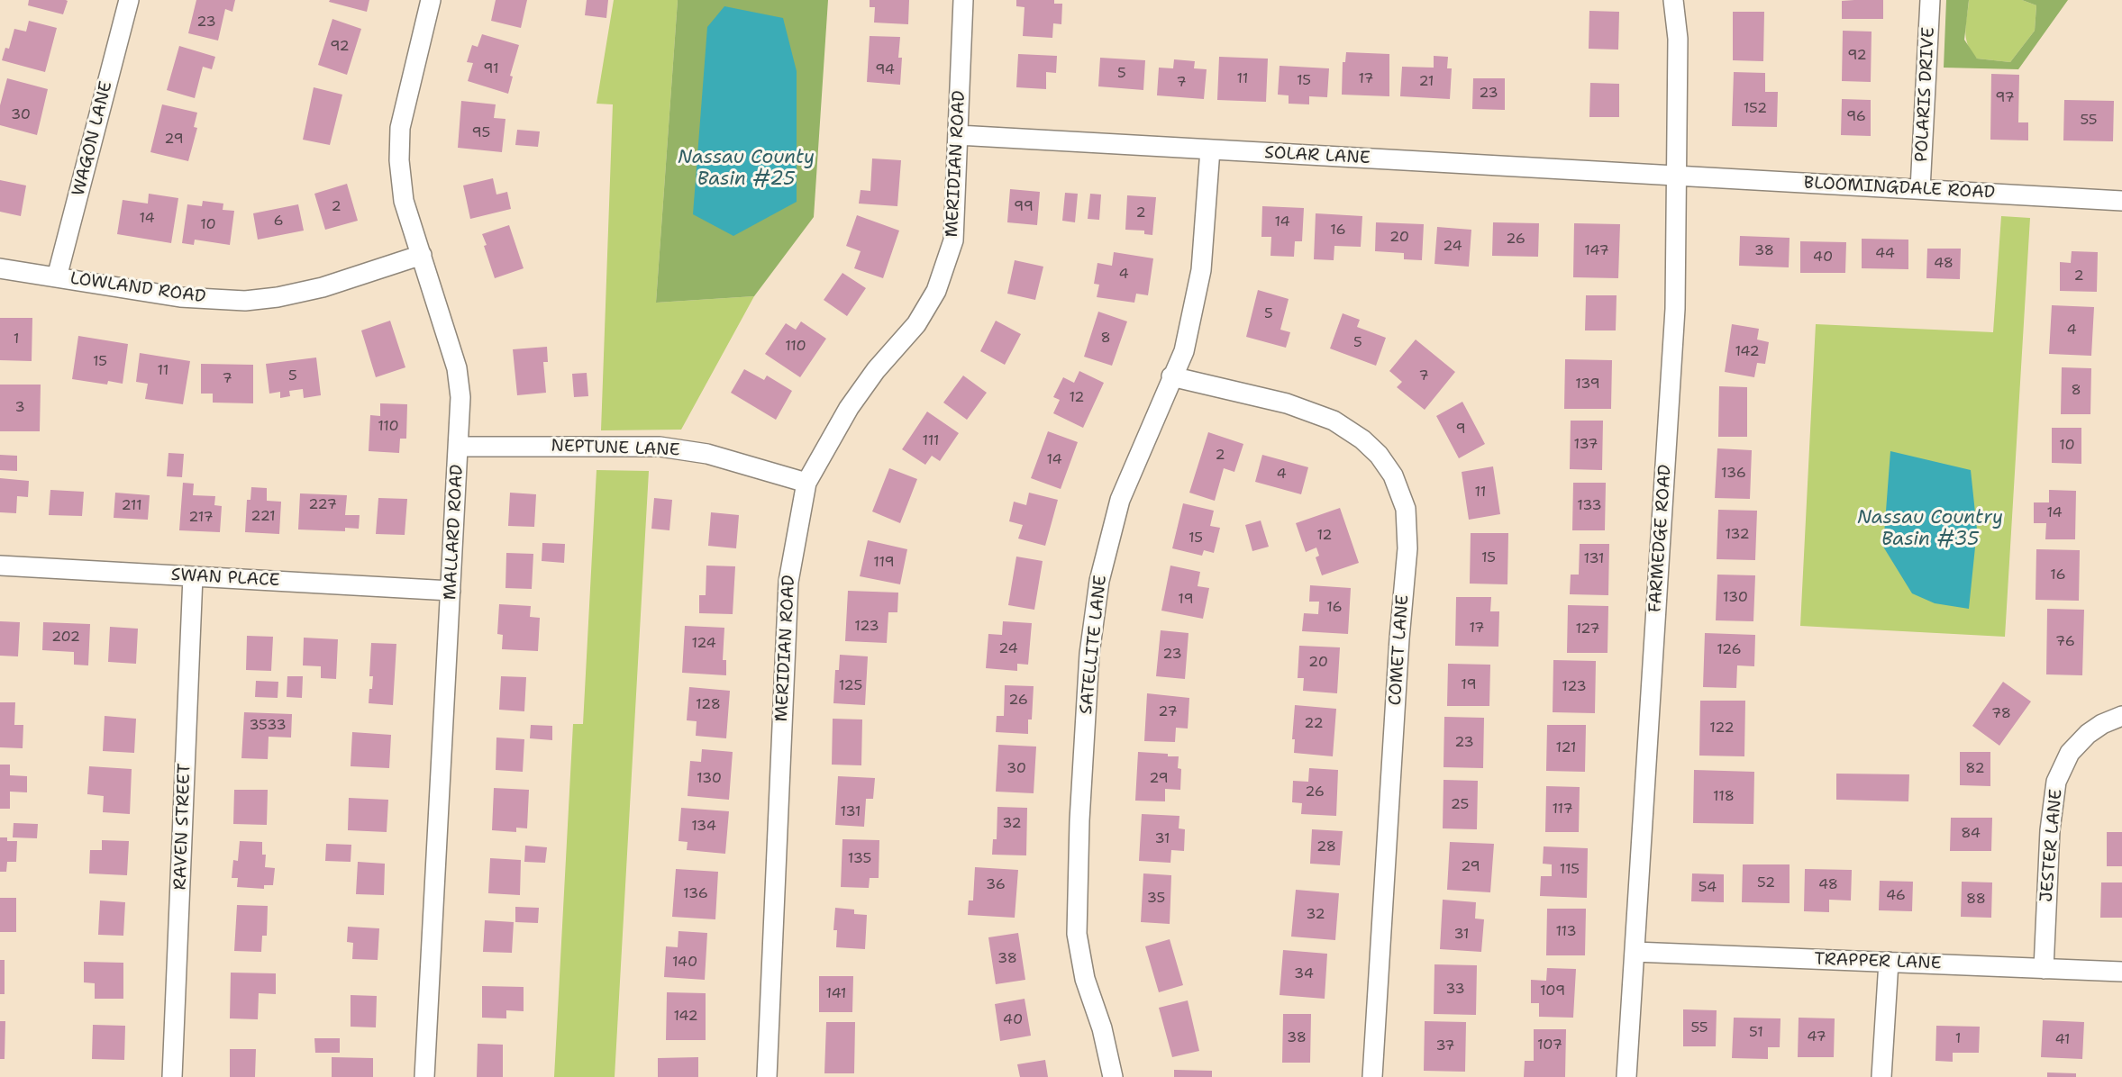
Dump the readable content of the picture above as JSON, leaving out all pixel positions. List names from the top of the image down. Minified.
{"streets":{"street":["POLARIS DRIVE","WAGON LANE","SOLAR LANE","MERIDIAN ROAD","BLOOMINGDALE ROAD","LOWLAND ROAD","NEPTUNE LANE","MALLARD ROAD","FARMEDGE ROAD","SWAN PLACE","SATELLITE LANE","COMET LANE","RAVEN STREET","JESTER LANE","TRAPPER LANE"]},"crossings":[["POLARIS DRIVE","BLOOMINGDALE ROAD"],["WAGON LANE","LOWLAND ROAD"],["SOLAR LANE","MERIDIAN ROAD"],["SOLAR LANE","BLOOMINGDALE ROAD"],["SOLAR LANE","FARMEDGE ROAD"],["SOLAR LANE","SATELLITE LANE"],["MERIDIAN ROAD","NEPTUNE LANE"],["BLOOMINGDALE ROAD","FARMEDGE ROAD"],["LOWLAND ROAD","MALLARD ROAD"],["NEPTUNE LANE","MALLARD ROAD"],["MALLARD ROAD","SWAN PLACE"],["FARMEDGE ROAD","TRAPPER LANE"],["SWAN PLACE","RAVEN STREET"],["SATELLITE LANE","COMET LANE"],["JESTER LANE","TRAPPER LANE"]],"water":["Nassau County Basin #25","Nassau Country Basin #35"],"house_numbers":["23","92","92","91","94","5","11","17","15","21","7","23","97","152","30","96","55","95","29","2","99","2","14","6","14","10","16","20","26","24","147","38","44","40","48","4","2","5","4","8","1","5","110","142","15","11","5","7","7","139","8","12","3","110","9","111","137","10","2","14","136","4","11","227","211","133","14","221","217","132","12","15","15","131","119","16","130","19","16","123","17","127","202","76","124","24","126","23","20","19","125","123","26","128","27","78","22","3533","122","23","121","30","82","130","29","26","118","25","117","131","32","134","84","31","28","135","29","115","52","36","48","54","136","46","35","88","32","113","31","38","140","34","33","109","141","142","40","55","51","47","38","1","41","107","37"]}
